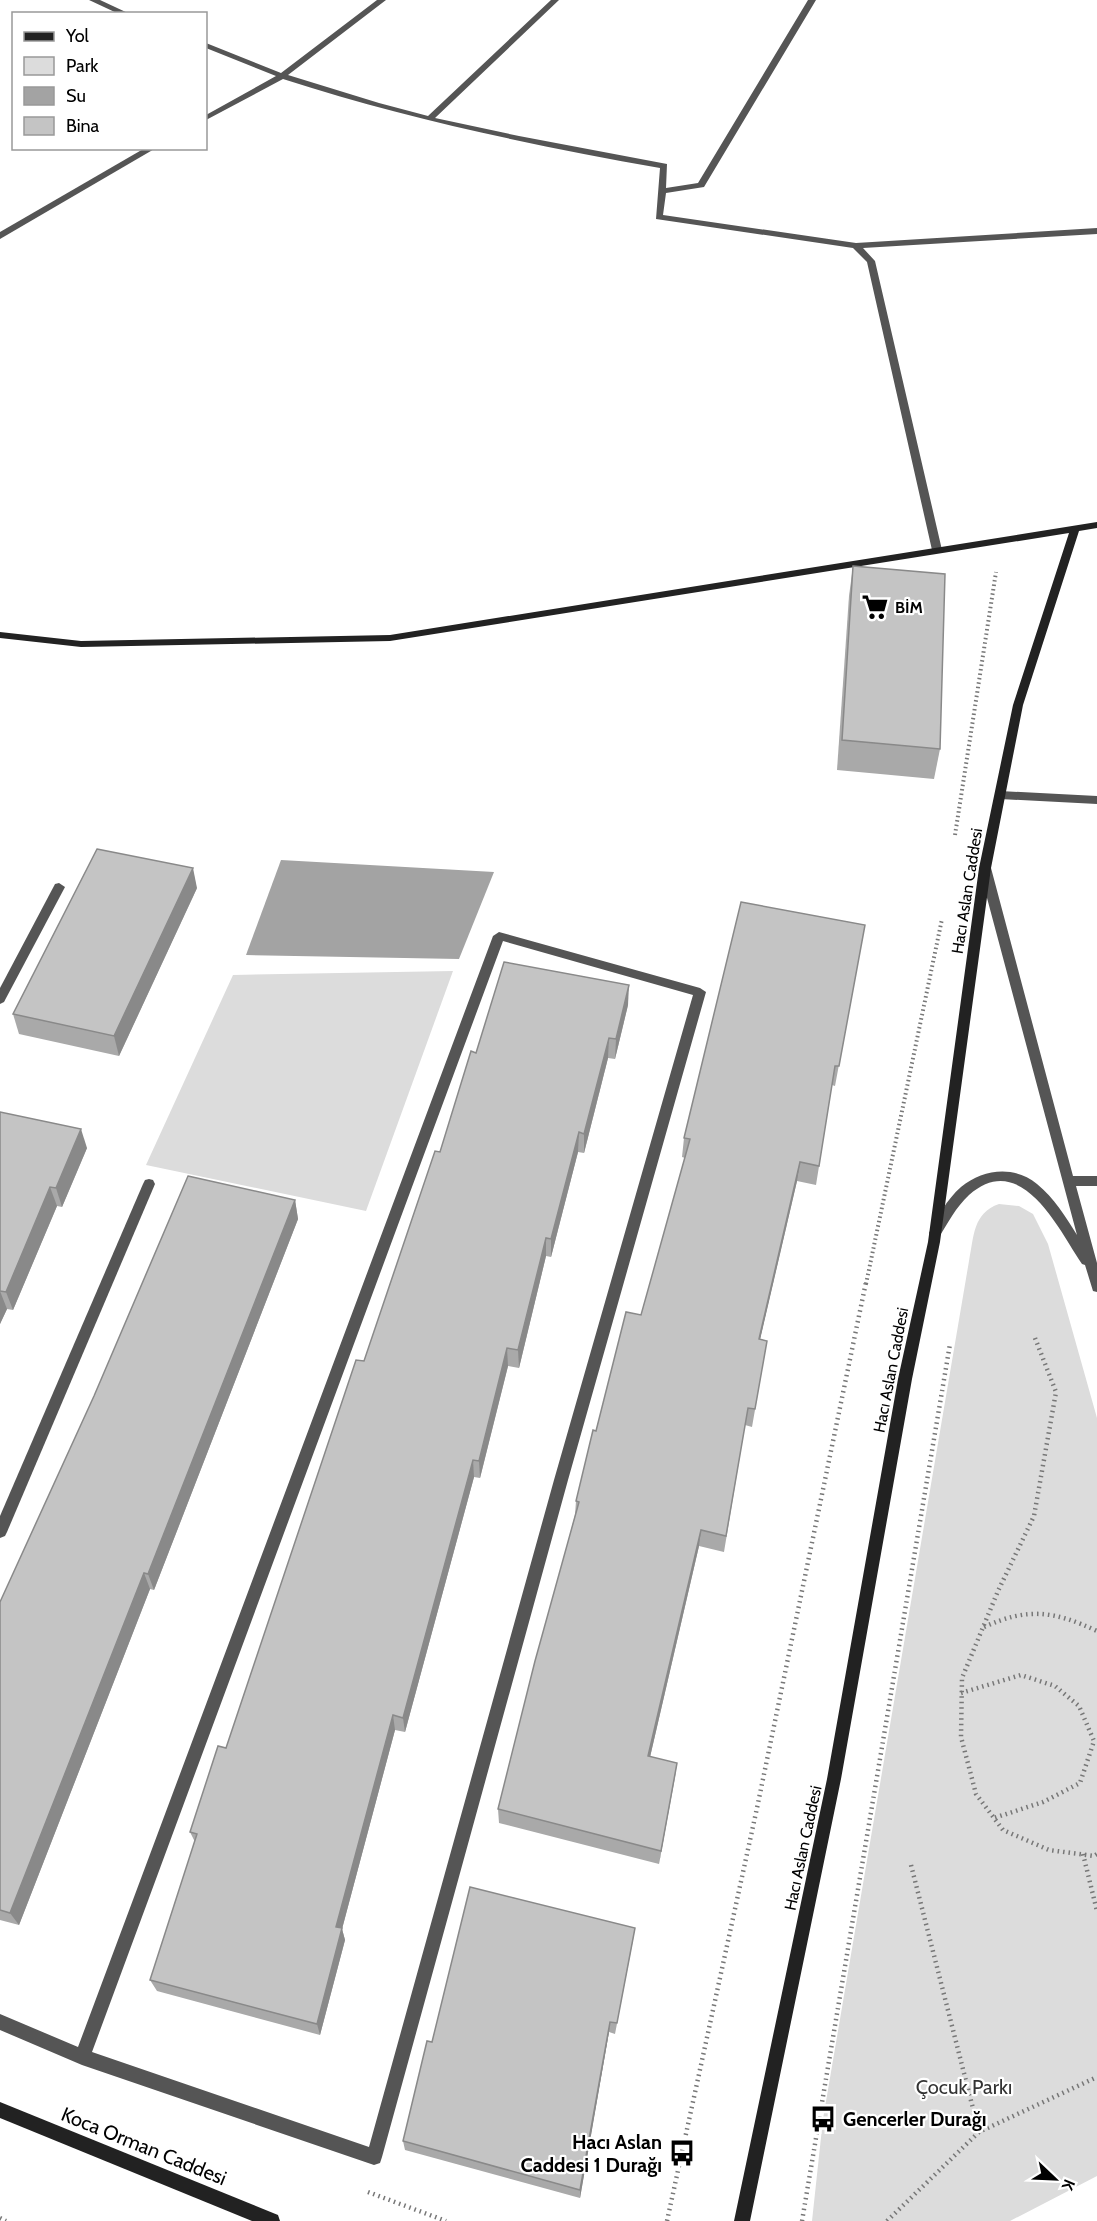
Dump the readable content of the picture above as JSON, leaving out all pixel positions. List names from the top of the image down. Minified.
{"streets":{"street":["Hacı Aslan Caddesi","Koca Orman Caddesi"]},"parks":["Çocuk Parkı"],"places":{"supermarket":["BİM"],"bus stop":["Gencerler Durağı","Hacı Aslan Caddesi 1 Durağı"]},"legend":["Yol","Park","Su","Bina"],"north":"bottom right"}
